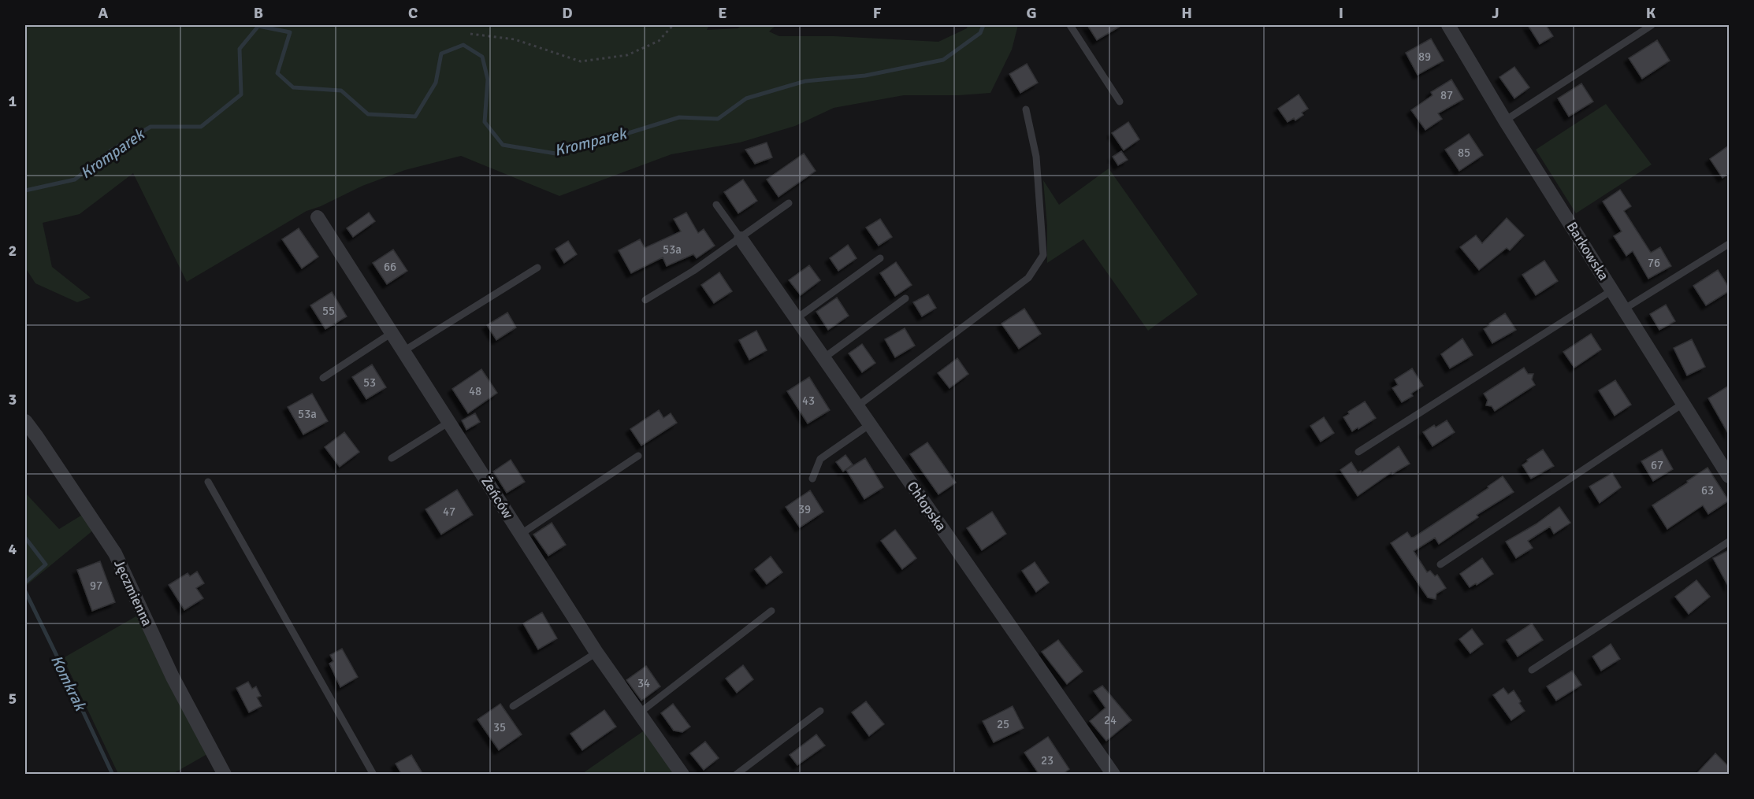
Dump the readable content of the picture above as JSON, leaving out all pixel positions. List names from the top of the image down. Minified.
{"streets":{"street":["Barkowska","Żeńców","Chłopska","Jęczmienna"]},"water":["Kromparek","Komkrak"],"house_numbers":["89","87","85","53a","76","66","55","53","48","43","53a","67","63","39","47","97","34","24","25","35","23"],"grid":{"columns":["A","B","C","D","E","F","G","H","I","J","K"],"rows":["1","2","3","4","5"]}}
